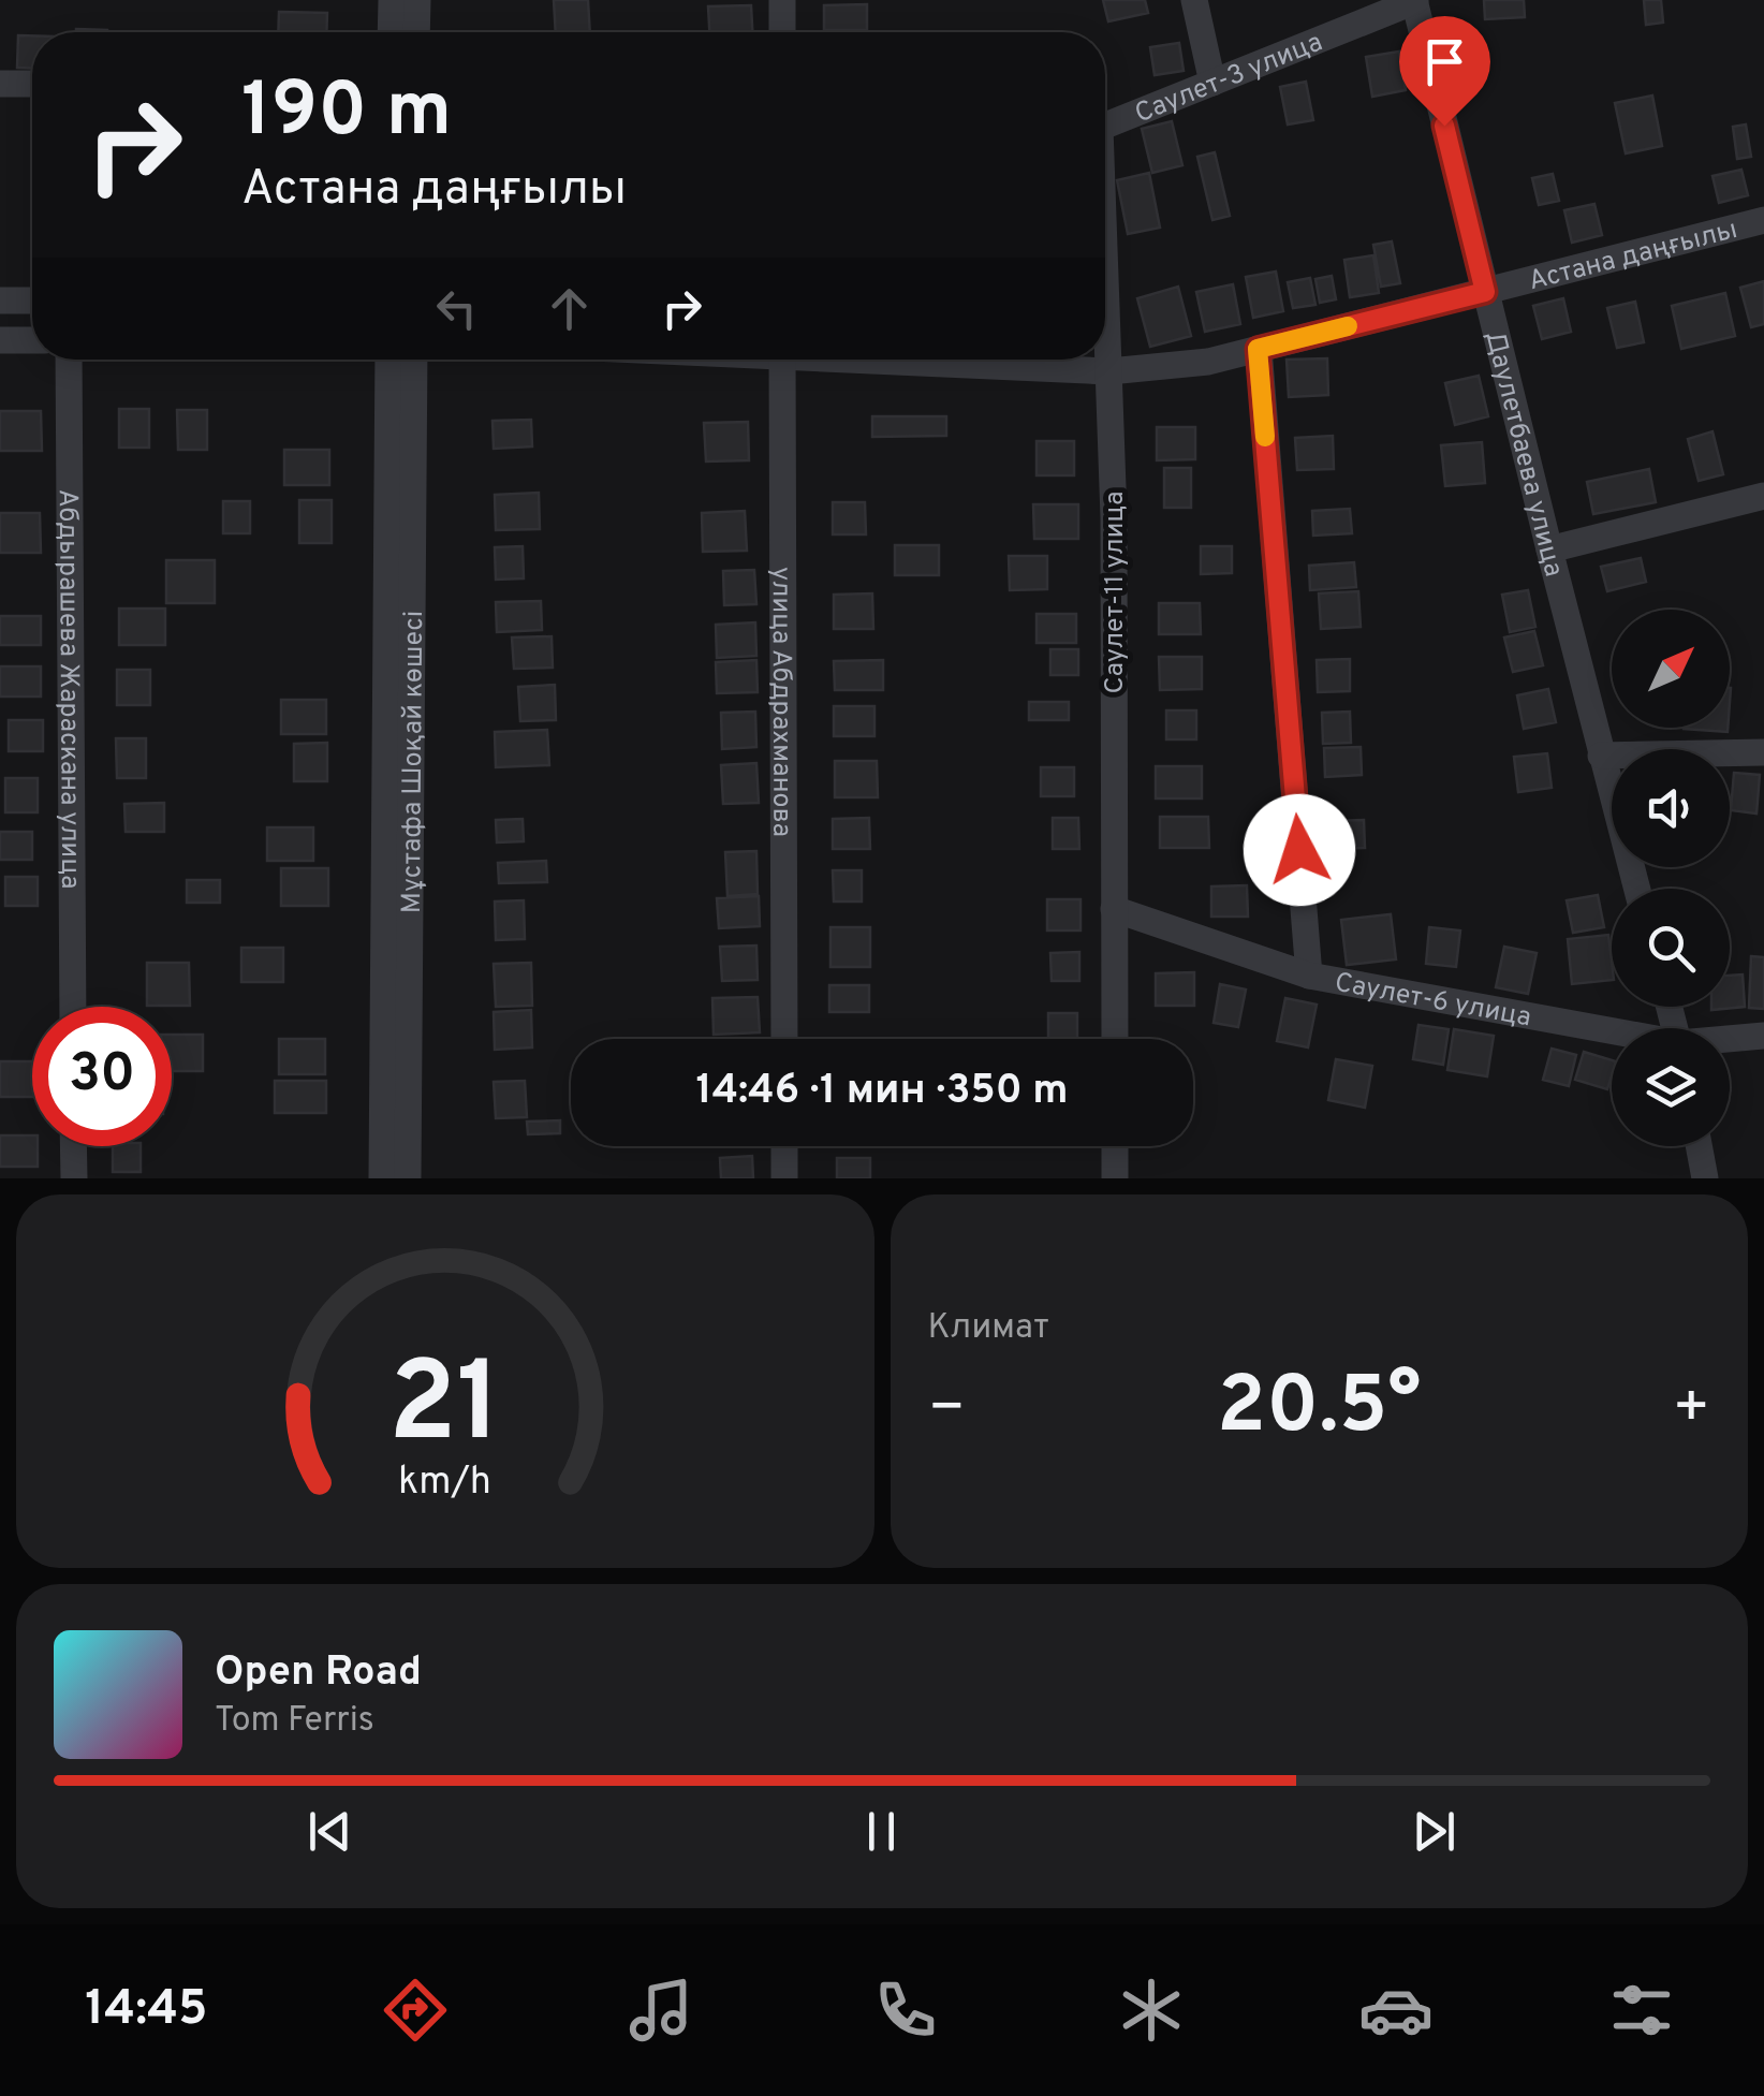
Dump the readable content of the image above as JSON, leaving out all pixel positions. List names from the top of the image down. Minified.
{"streets":{"street":["Саулет-3 улица","Астана даңғылы","Даулетбаева улица","Саулет-11 улица","Абдырашева Жараскана улица","улица Абдрахманова","Мұстафа Шоқай көшесі","Саулет-6 улица"]},"crossings":[["Саулет-3 улица","Даулетбаева улица"],["Астана даңғылы","Даулетбаева улица"],["Астана даңғылы","Саулет-11 улица"],["Саулет-11 улица","Саулет-6 улица"]],"north":"top right","page":{"turn":["190 m","Астана даңғылы"],"limit":"30","trip":"14:46 · 1 мин · 350 m","tile":"Климат","heat":["−","20.5°","+"],"song":["Open Road","Tom Ferris"],"tabs":"14:45","gauge":["21","km/h"]}}
